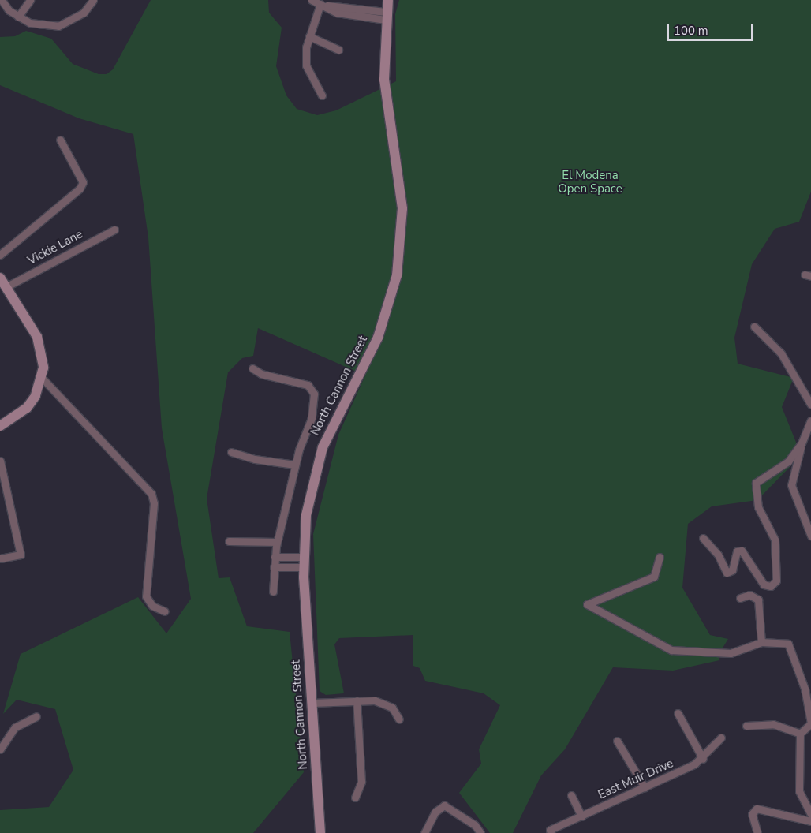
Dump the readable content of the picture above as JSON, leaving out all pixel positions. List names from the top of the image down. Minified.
{"streets":{"main road":["North Cannon Street"],"street":["Vickie Lane","East Muir Drive"]},"parks":["El Modena Open Space"],"scale_bar":"100 m"}
